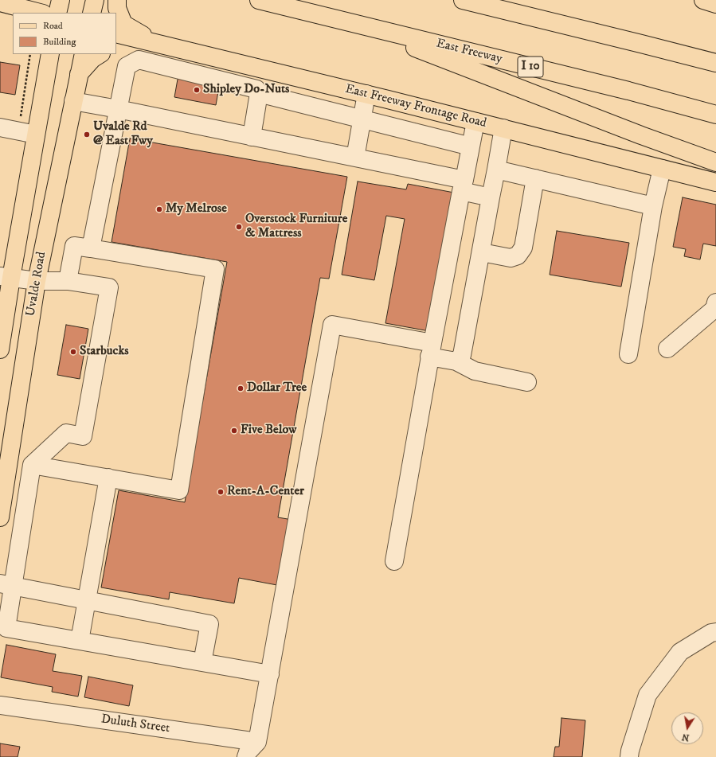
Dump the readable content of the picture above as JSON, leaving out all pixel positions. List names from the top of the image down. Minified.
{"streets":{"main road":["East Freeway","I 10","East Freeway Frontage Road","Uvalde Road"],"street":["Duluth Street"]},"places":["Shipley Do-Nuts","Uvalde Rd @ East Fwy","My Melrose","Overstock Furniture & Mattress","Starbucks","Dollar Tree","Five Below","Rent-A-Center"],"legend":["Road","Building"],"north":"bottom"}
